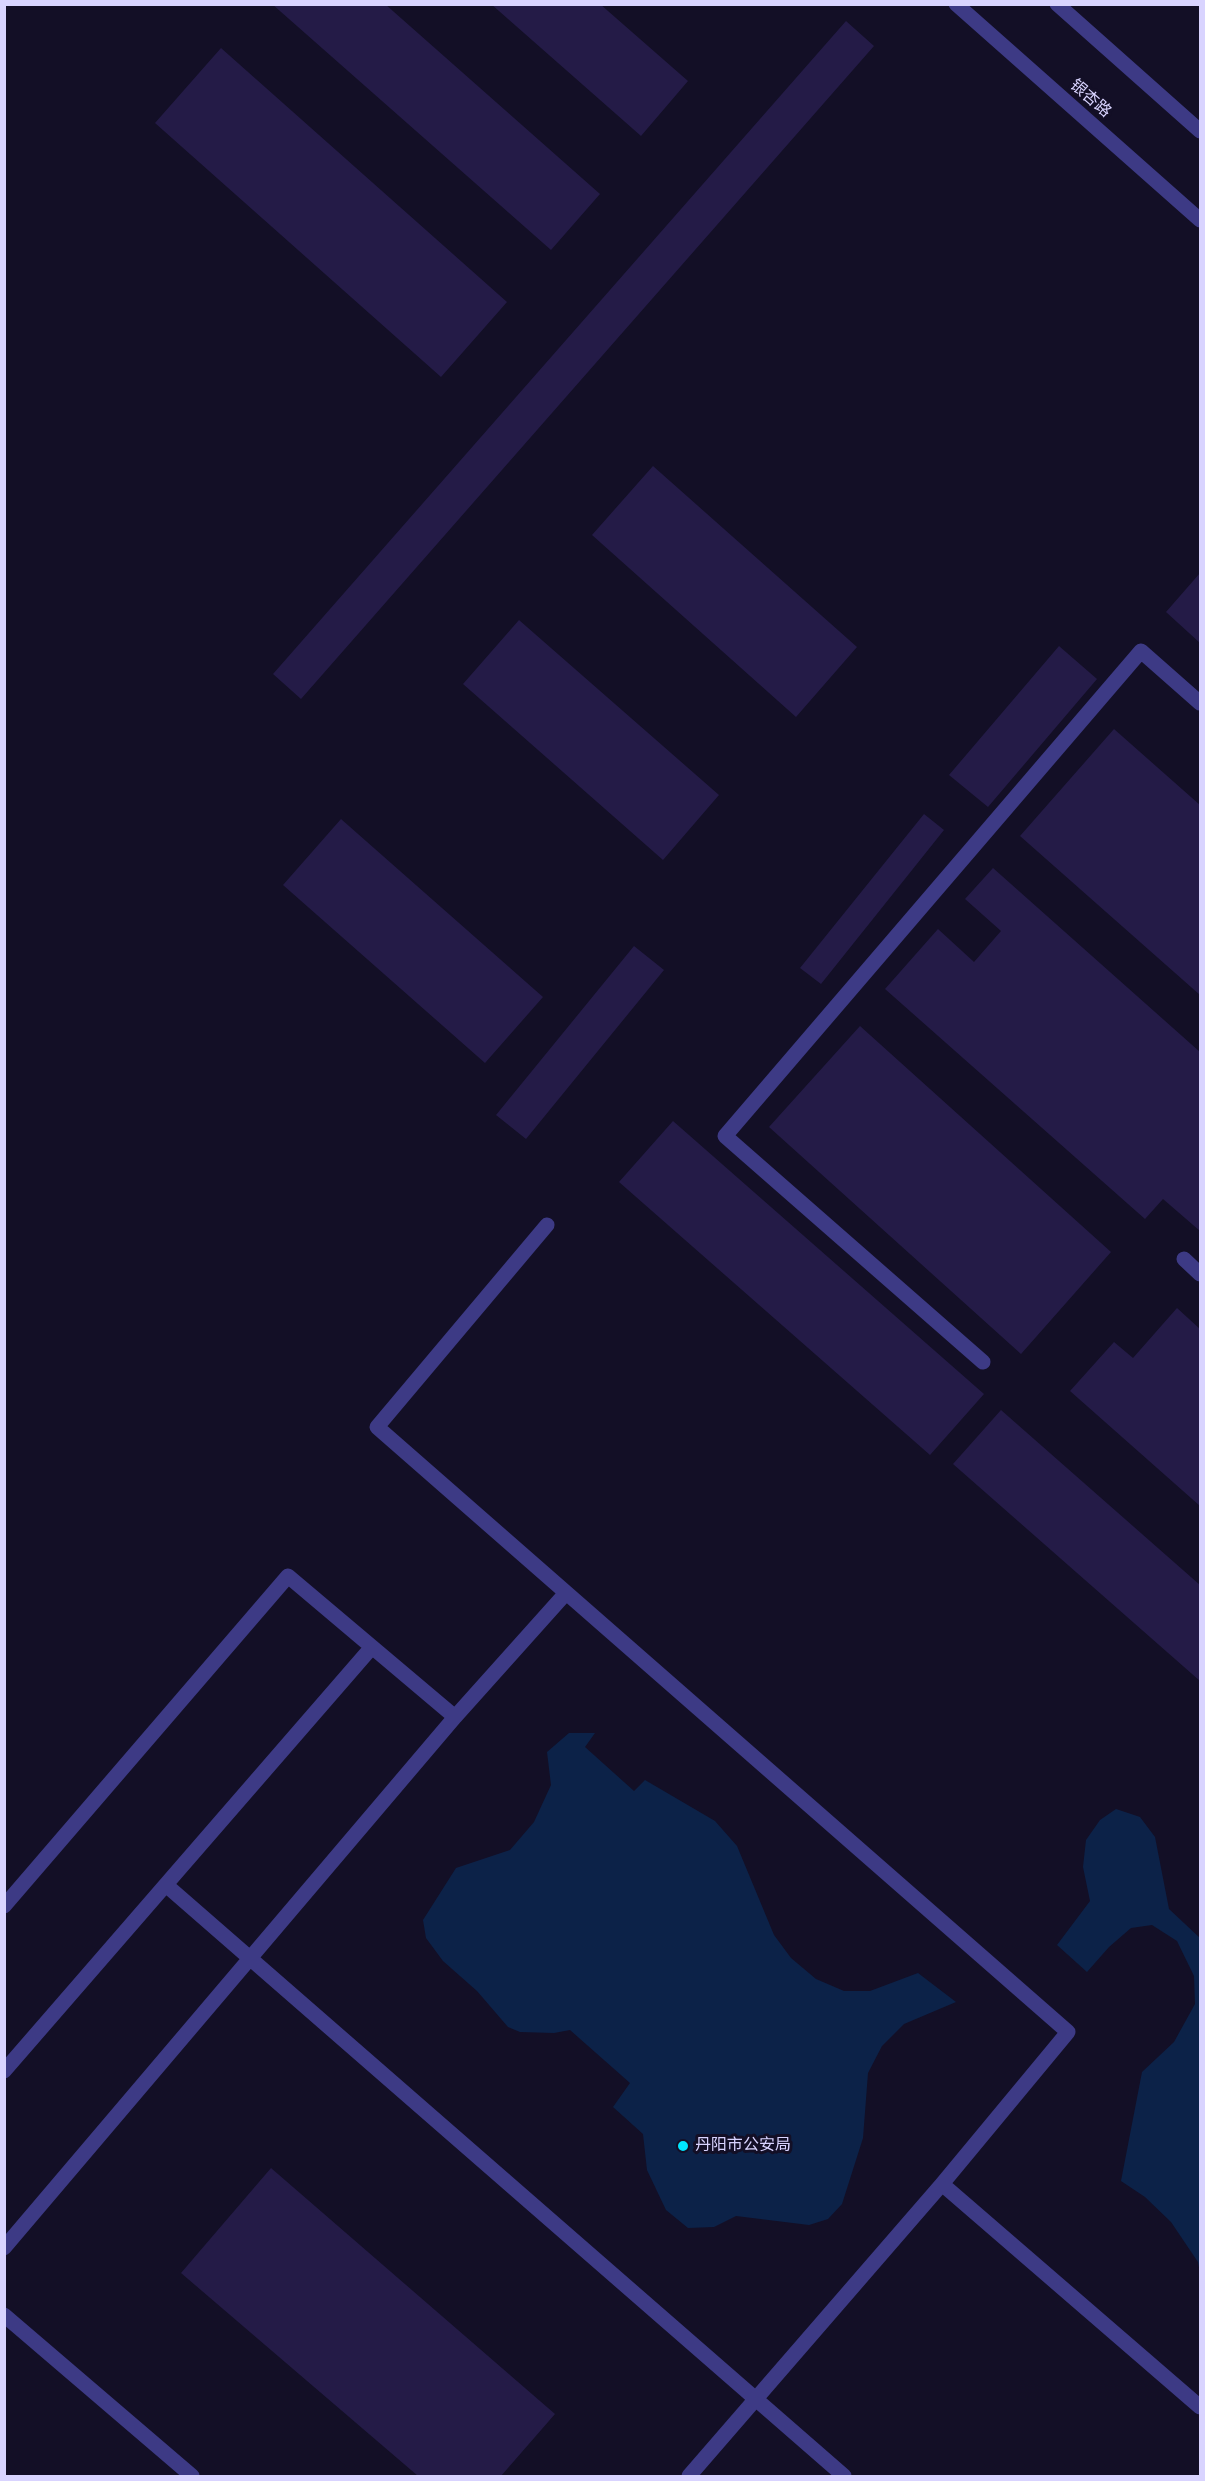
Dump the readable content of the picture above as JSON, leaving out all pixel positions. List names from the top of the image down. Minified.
{"streets":{"street":["银杏路"]},"places":["丹阳市公安局"]}
